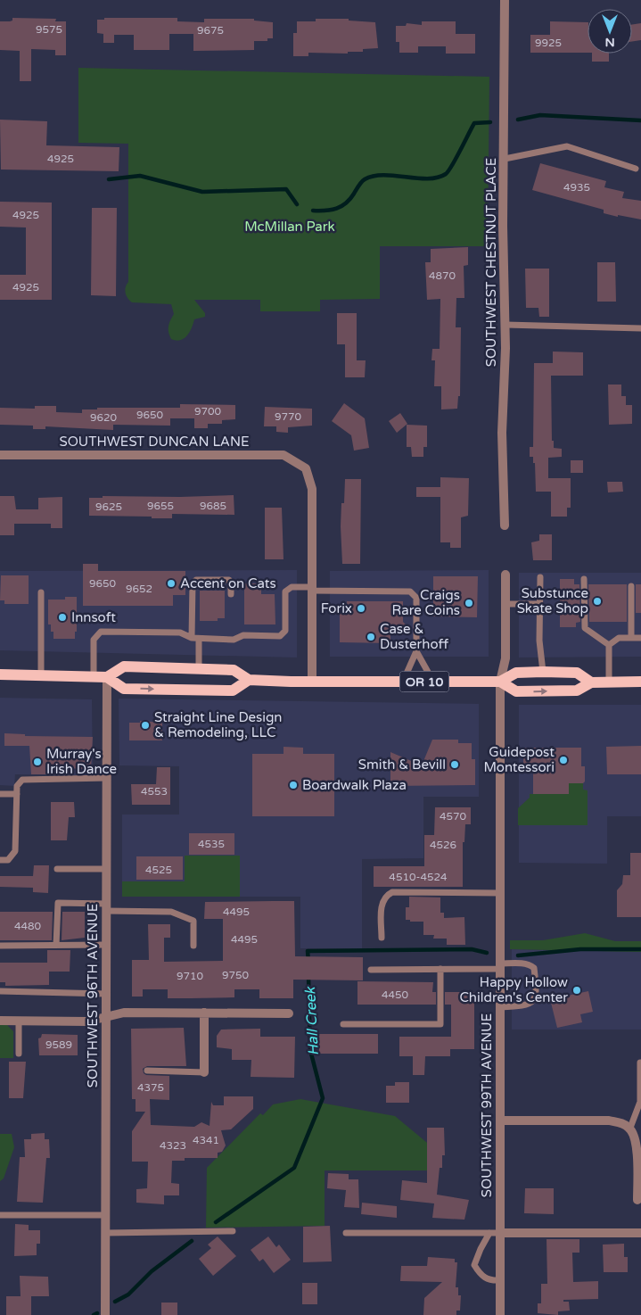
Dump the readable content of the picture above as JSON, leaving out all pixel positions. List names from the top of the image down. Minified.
{"streets":{"main road":["OR 10"],"street":["SOUTHWEST CHESTNUT PLACE","SOUTHWEST DUNCAN LANE","SOUTHWEST 96TH AVENUE","SOUTHWEST 99TH AVENUE"]},"crossings":[["OR 10","SOUTHWEST 96TH AVENUE"],["OR 10","SOUTHWEST 99TH AVENUE"]],"water":["Hall Creek"],"parks":["McMillan Park"],"places":["Accent on Cats","Substunce Skate Shop","Craigs Rare Coins","Forix","Innsoft","Case & Dusterhoff","Straight Line Design & Remodeling, LLC","Guidepost Montessori","Murray's Irish Dance","Smith & Bevill","Boardwalk Plaza","Happy Hollow Children's Center"],"house_numbers":["9575","9675","9925","4925","4935","4925","4870","4925","9700","9650","9770","9620","9655","9685","9625","9650","9652","4553","4570","4535","4526","4525","4510-4524","4495","4480","4495","9750","9710","4450","9589","4375","4341","4323"],"north":"bottom"}
